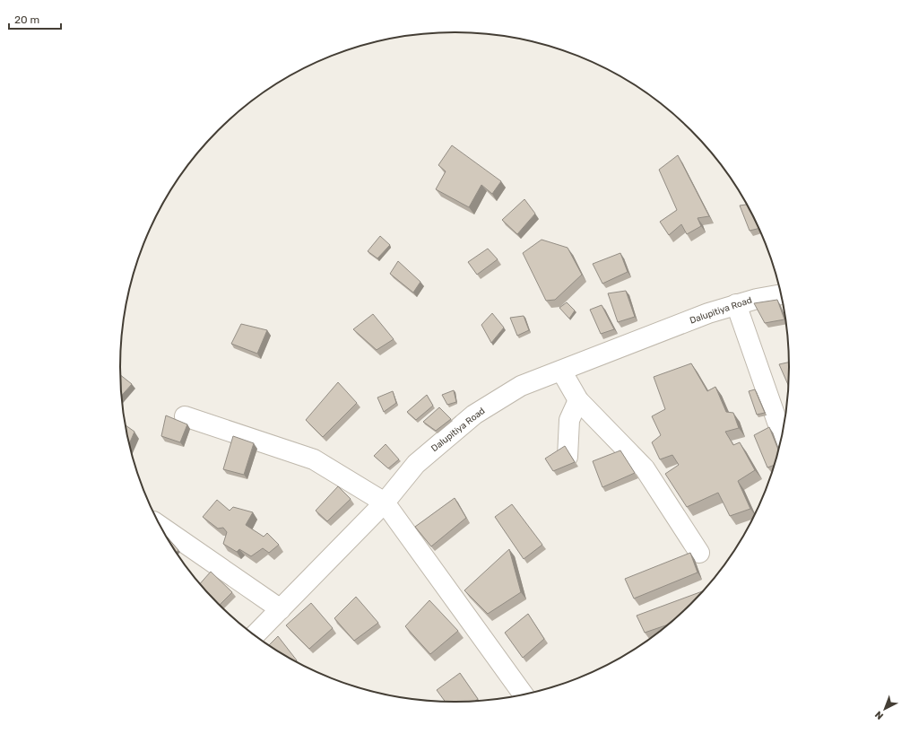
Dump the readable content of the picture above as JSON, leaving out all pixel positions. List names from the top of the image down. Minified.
{"streets":{"street":["Dalupitiya Road"]},"scale_bar":"20 m","north":"bottom left"}
